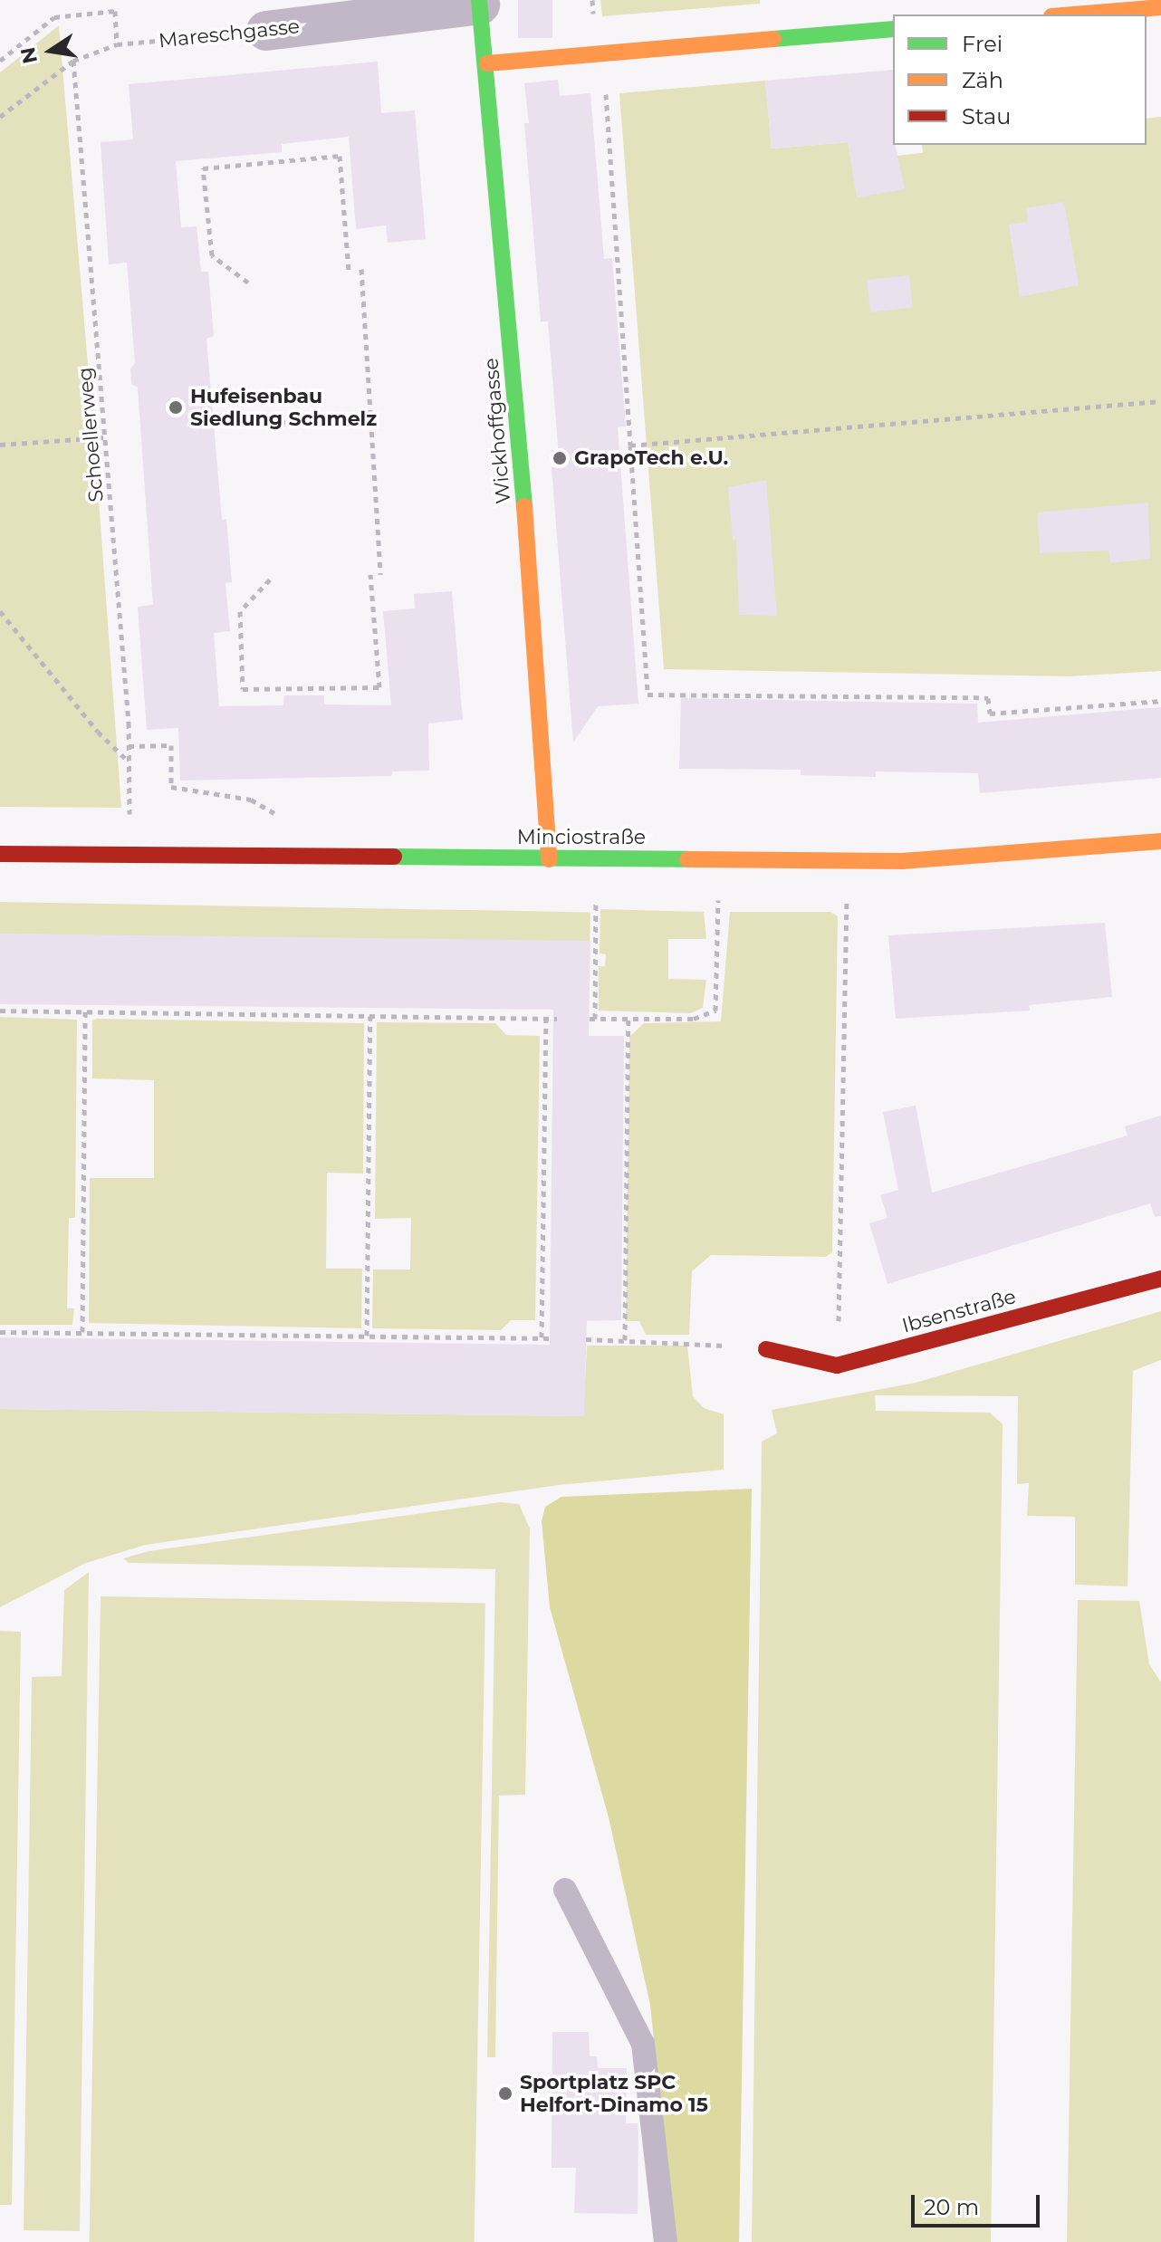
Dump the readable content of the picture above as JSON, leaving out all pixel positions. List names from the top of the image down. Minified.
{"streets":{"street":["Mareschgasse","Wickhoffgasse","Minciostraße","Ibsenstraße"],"path":["Schoellerweg"]},"crossings":[["Mareschgasse","Wickhoffgasse"],["Mareschgasse","Schoellerweg"],["Wickhoffgasse","Minciostraße"]],"places":["Hufeisenbau Siedlung Schmelz","GrapoTech e.U.","Sportplatz SPC Helfort-Dinamo 15"],"legend":["Frei","Zäh","Stau"],"scale_bar":"20 m","north":"left"}
